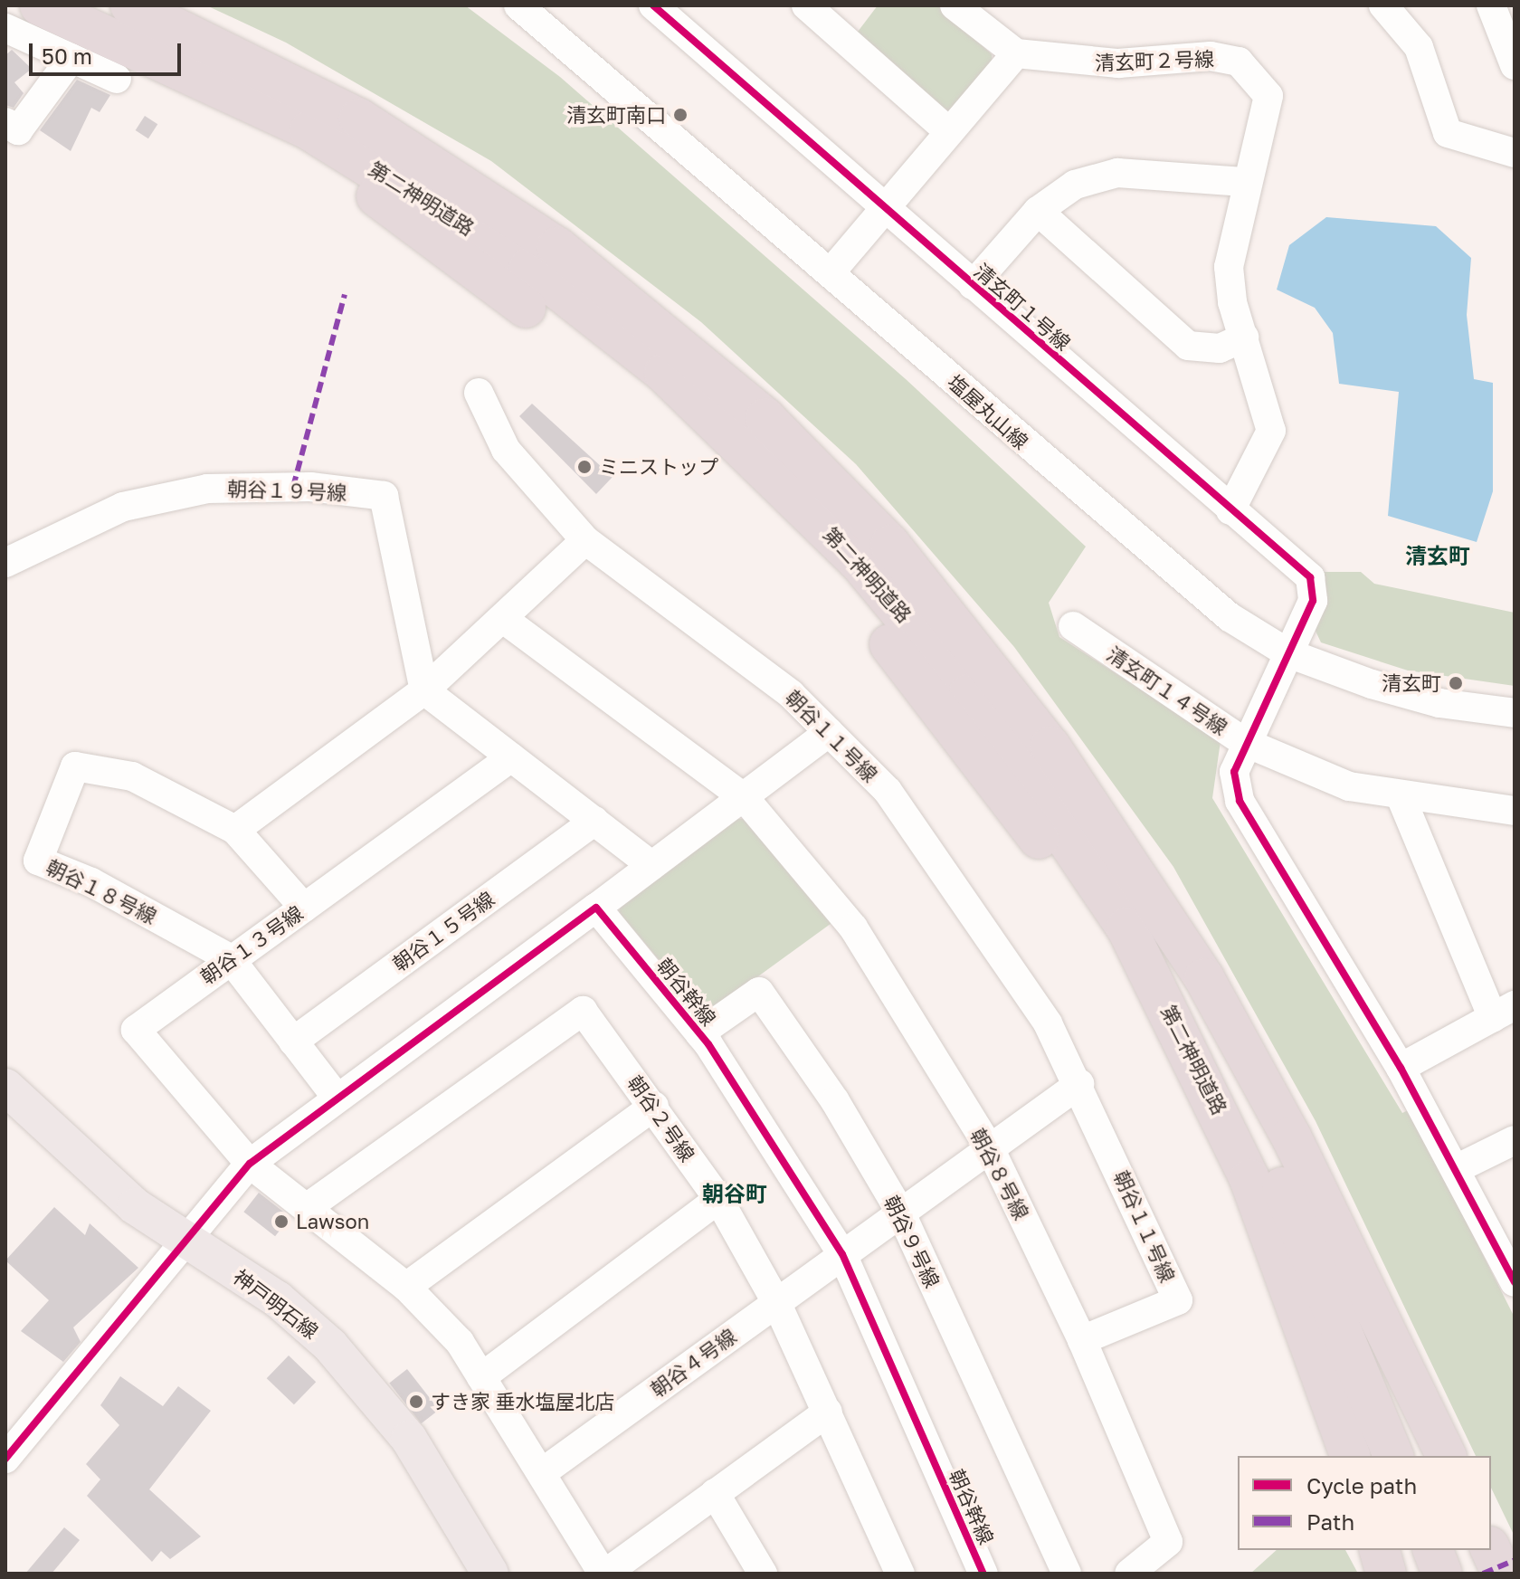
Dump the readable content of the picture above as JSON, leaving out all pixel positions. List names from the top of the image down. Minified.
{"streets":{"highway":["第二神明道路"],"main road":["神戸明石線"],"street":["清玄町２号線","清玄町１号線","塩屋丸山線","朝谷１９号線","清玄町１４号線","朝谷１１号線","朝谷１８号線","朝谷１５号線","朝谷１３号線","朝谷幹線","朝谷２号線","朝谷８号線","朝谷９号線","朝谷４号線"]},"crossings":[["清玄町２号線","清玄町１号線"],["清玄町１号線","塩屋丸山線"],["清玄町１号線","清玄町１４号線"],["朝谷１１号線","朝谷８号線"],["朝谷１１号線","朝谷４号線"],["朝谷１８号線","朝谷１３号線"],["朝谷幹線","朝谷９号線"],["朝谷幹線","朝谷４号線"],["朝谷２号線","朝谷４号線"],["朝谷８号線","朝谷４号線"],["朝谷９号線","朝谷４号線"]],"districts":["清玄町","朝谷町"],"places":["清玄町南口","ミニストップ","清玄町","Lawson","すき家 垂水塩屋北店"],"legend":["Cycle path","Path"],"scale_bar":"50 m"}
